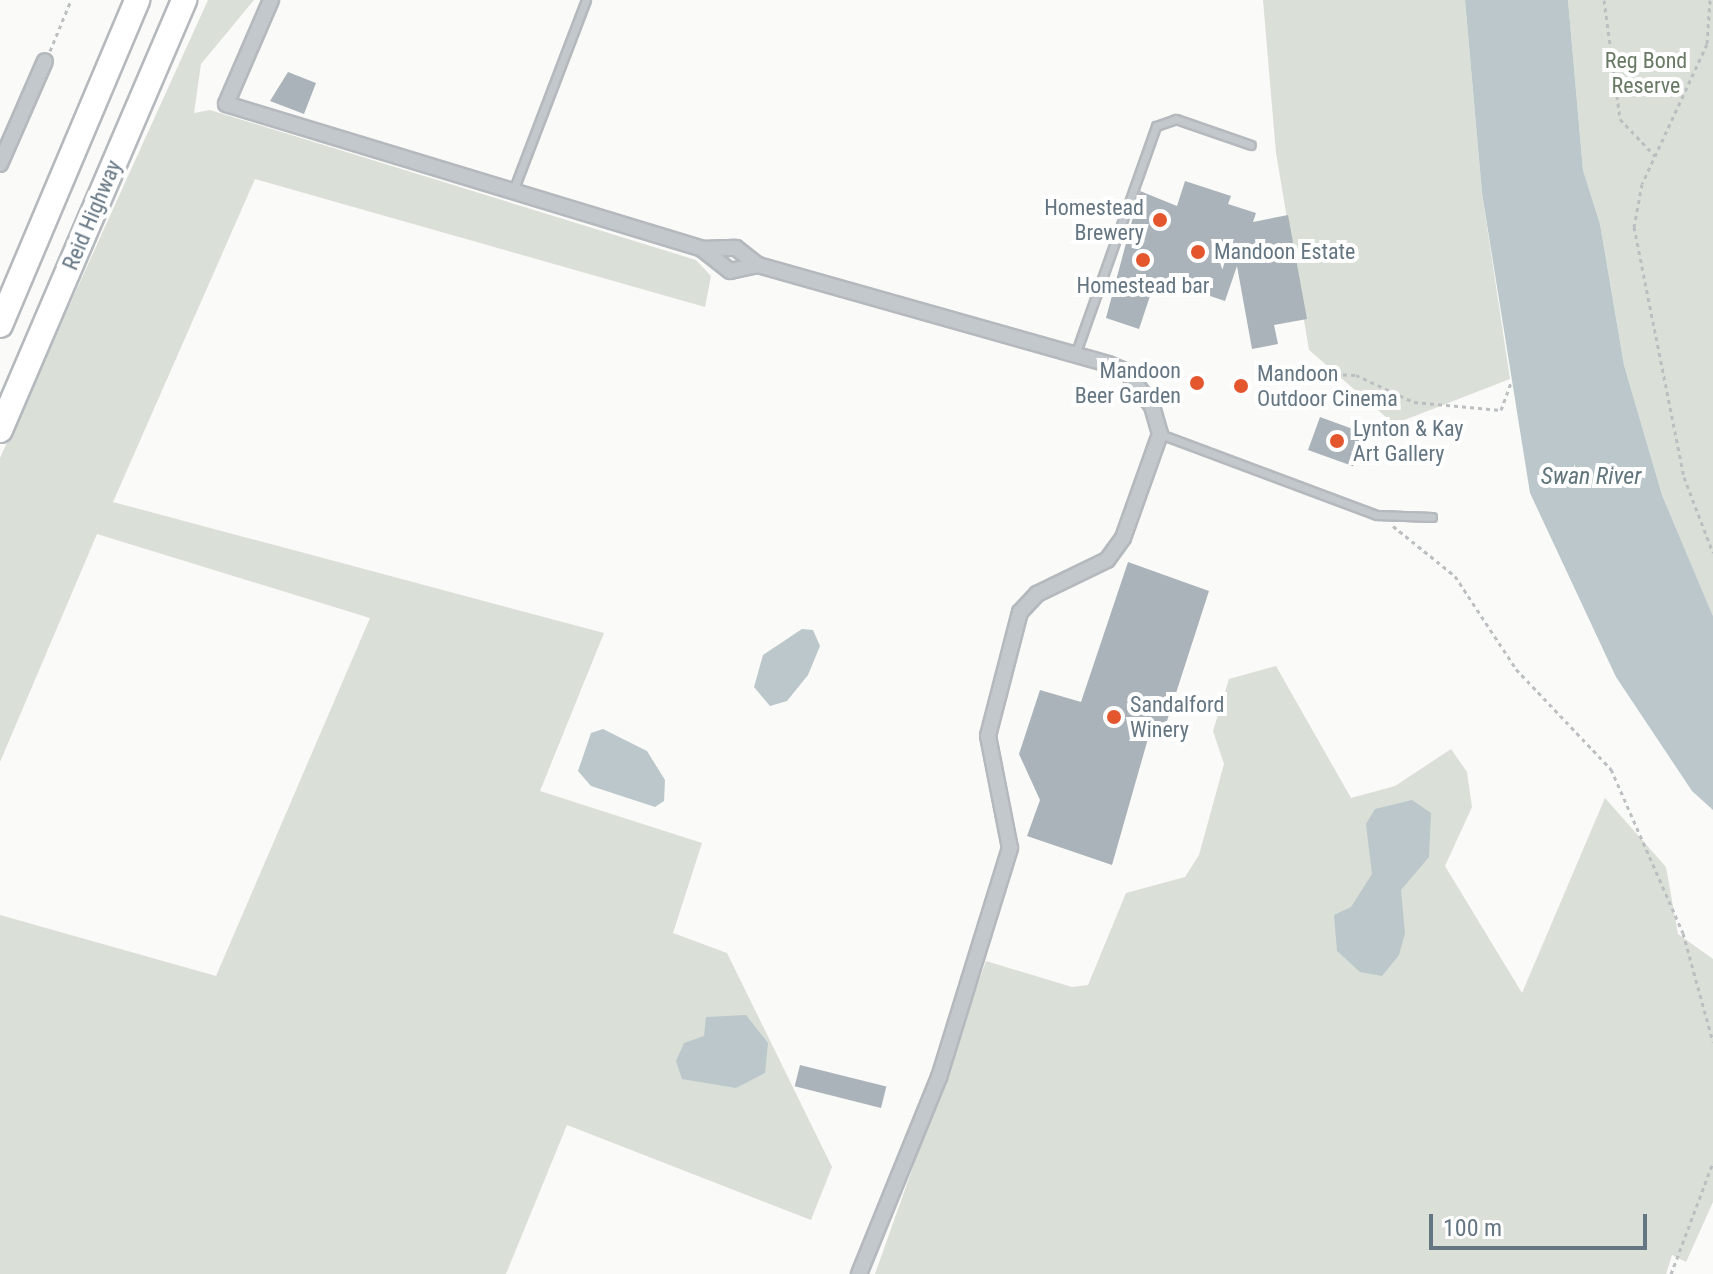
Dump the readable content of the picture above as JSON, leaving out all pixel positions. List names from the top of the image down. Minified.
{"streets":{"highway":["Reid Highway"]},"water":["Swan River"],"parks":["Reg Bond Reserve"],"places":["Homestead Brewery","Mandoon Estate","Homestead bar","Mandoon Beer Garden","Mandoon Outdoor Cinema","Lynton & Kay Art Gallery","Sandalford Winery"],"scale_bar":"100 m"}
